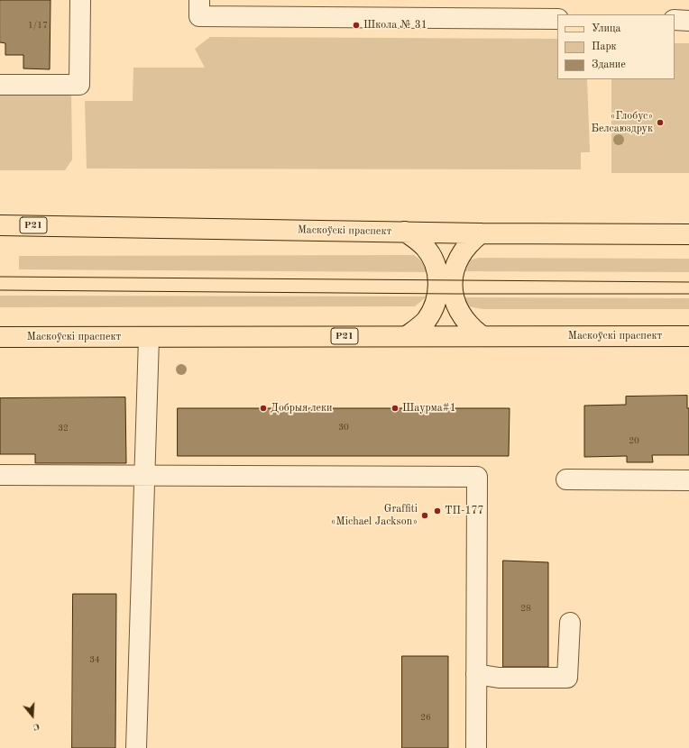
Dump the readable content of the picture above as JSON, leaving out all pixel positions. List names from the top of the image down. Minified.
{"streets":{"main road":["Р21","Маскоўскі праспект"]},"places":["Школа № 31","«Глобус» Белсаюздрук","Добрыя леки","Шаурма#1","ТП-177","Graffiti «Michael Jackson»"],"house_numbers":["1/17","30","32","20","28","34","26"],"legend":["Улица","Парк","Здание"],"north":"bottom"}
